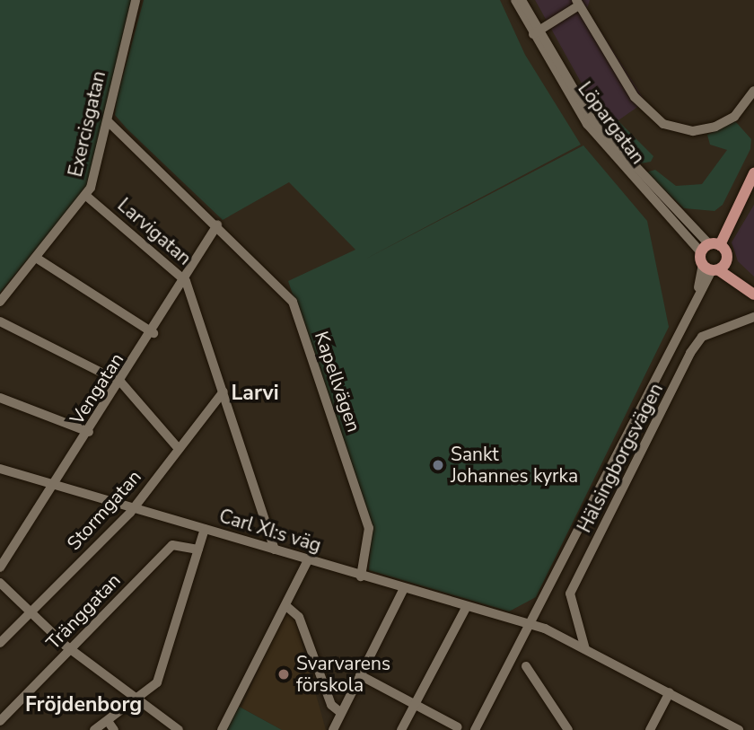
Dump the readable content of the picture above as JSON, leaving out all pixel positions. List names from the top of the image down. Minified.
{"streets":{"street":["Löpargatan","Exercisgatan","Larvigatan","Kapellvägen","Vengatan","Hälsingborgsvägen","Stormgatan","Carl XI:s väg","Tränggatan"]},"crossings":[["Exercisgatan","Larvigatan"],["Exercisgatan","Kapellvägen"],["Larvigatan","Vengatan"],["Larvigatan","Stormgatan"],["Larvigatan","Carl XI:s väg"],["Kapellvägen","Vengatan"],["Kapellvägen","Carl XI:s väg"],["Vengatan","Carl XI:s väg"],["Hälsingborgsvägen","Carl XI:s väg"],["Stormgatan","Carl XI:s väg"]],"districts":["Larvi","Fröjdenborg"],"places":["Sankt Johannes kyrka","Svarvarens förskola"]}
